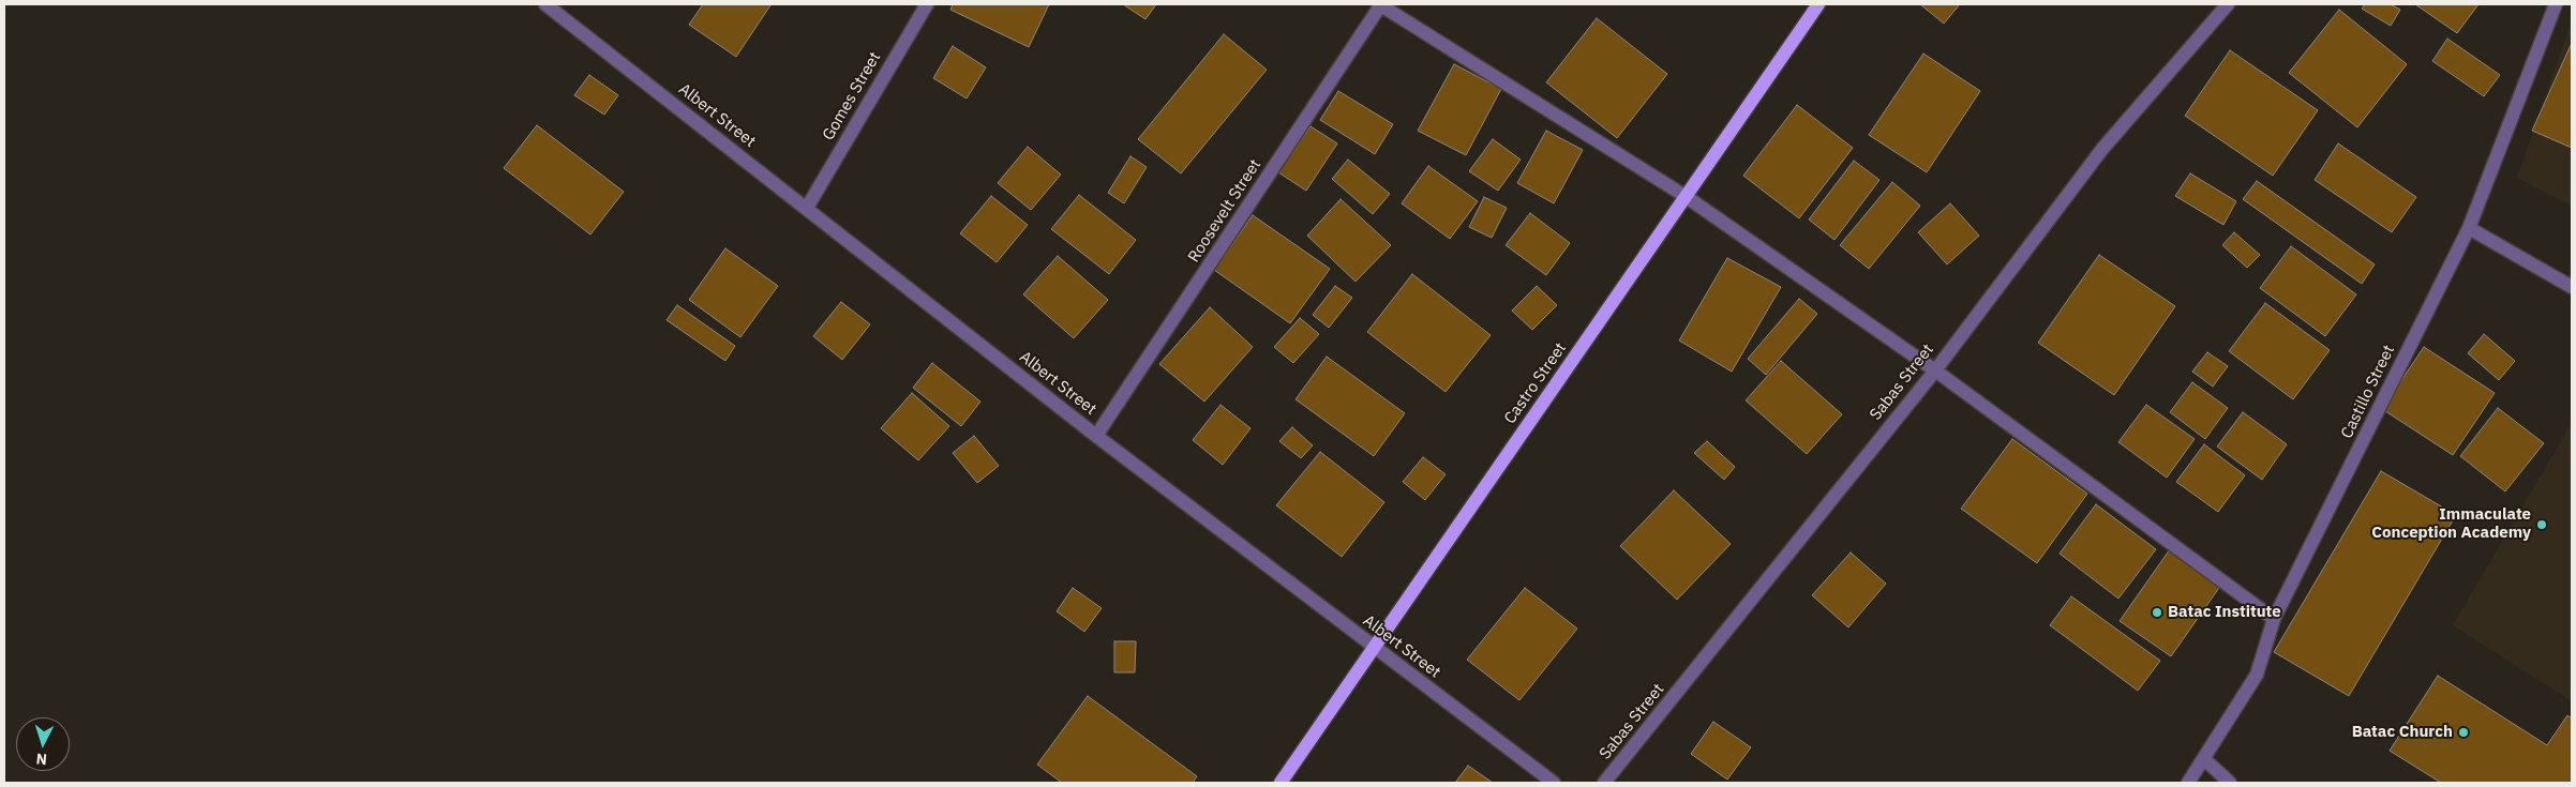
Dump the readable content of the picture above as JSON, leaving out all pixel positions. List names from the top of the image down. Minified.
{"streets":{"main road":["Castro Street"],"street":["Gomes Street","Albert Street","Roosevelt Street","Sabas Street","Castillo Street"]},"crossings":[["Gomes Street","Albert Street"],["Albert Street","Roosevelt Street"],["Albert Street","Castro Street"]],"places":["Immaculate Conception Academy","Batac Institute","Batac Church"],"north":"bottom"}
